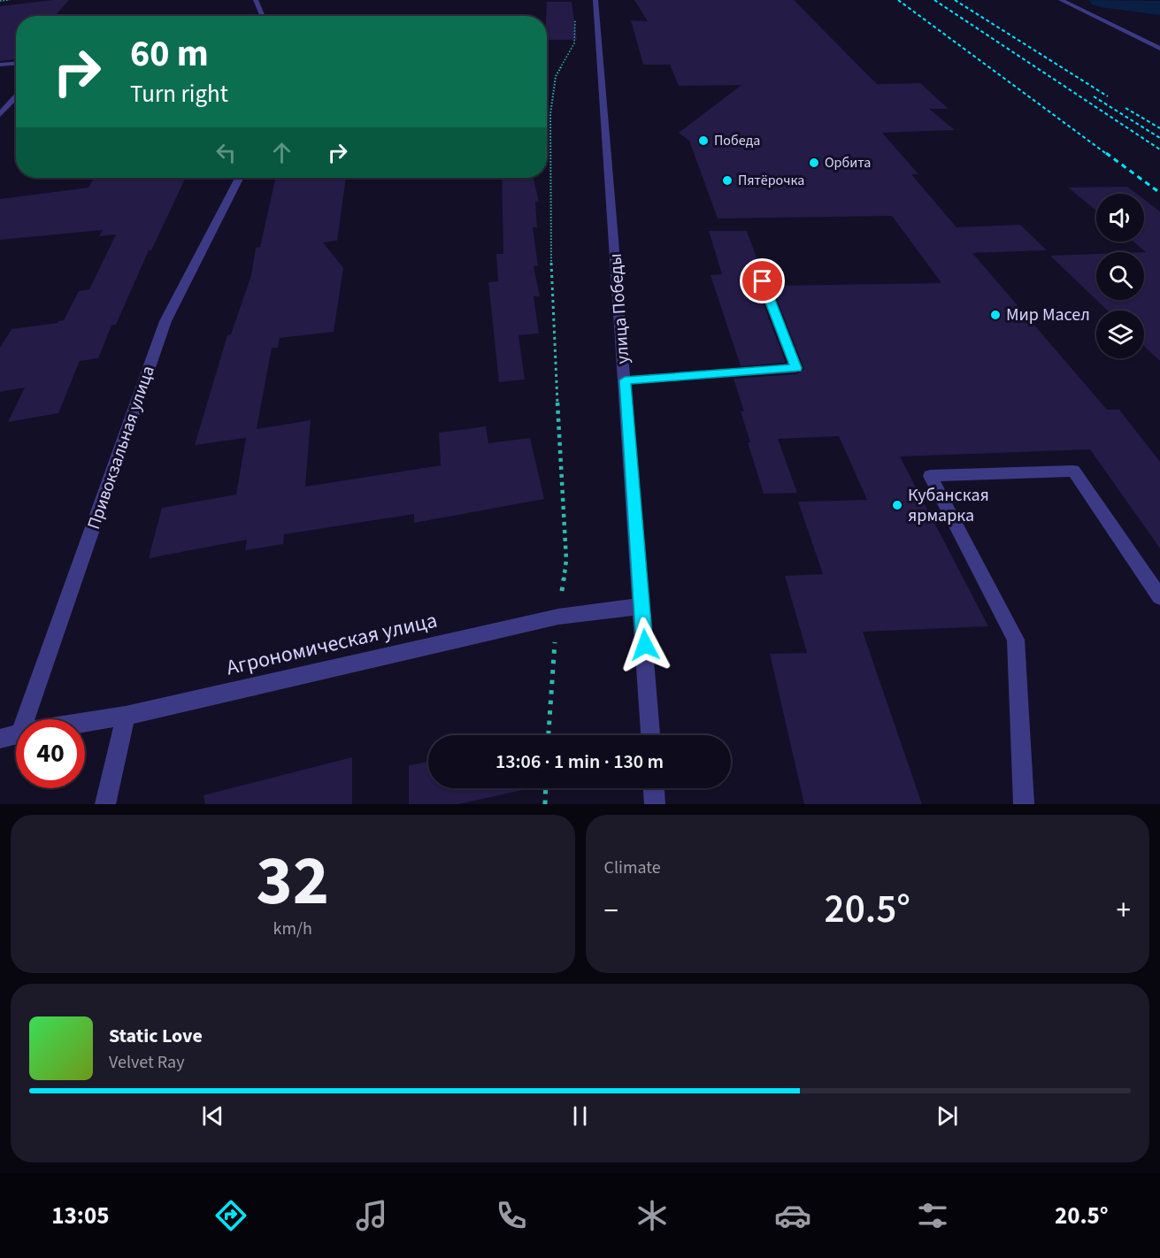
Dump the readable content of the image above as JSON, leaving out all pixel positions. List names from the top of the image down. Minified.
{"streets":{"street":["улица Победы","Привокзальная улица","Агрономическая улица"]},"crossings":[["улица Победы","Агрономическая улица"]],"places":["Победа","Орбита","Пятёрочка","Мир Масел","Кубанская ярмарка"],"page":{"turn":["60 m","Turn right"],"limit":"40","trip":"13:06 · 1 min · 130 m","tile":[["32","km/h"],"Climate"],"heat":["−","20.5°","+"],"song":["Static Love","Velvet Ray"],"tabs":["13:05","20.5°"]}}
